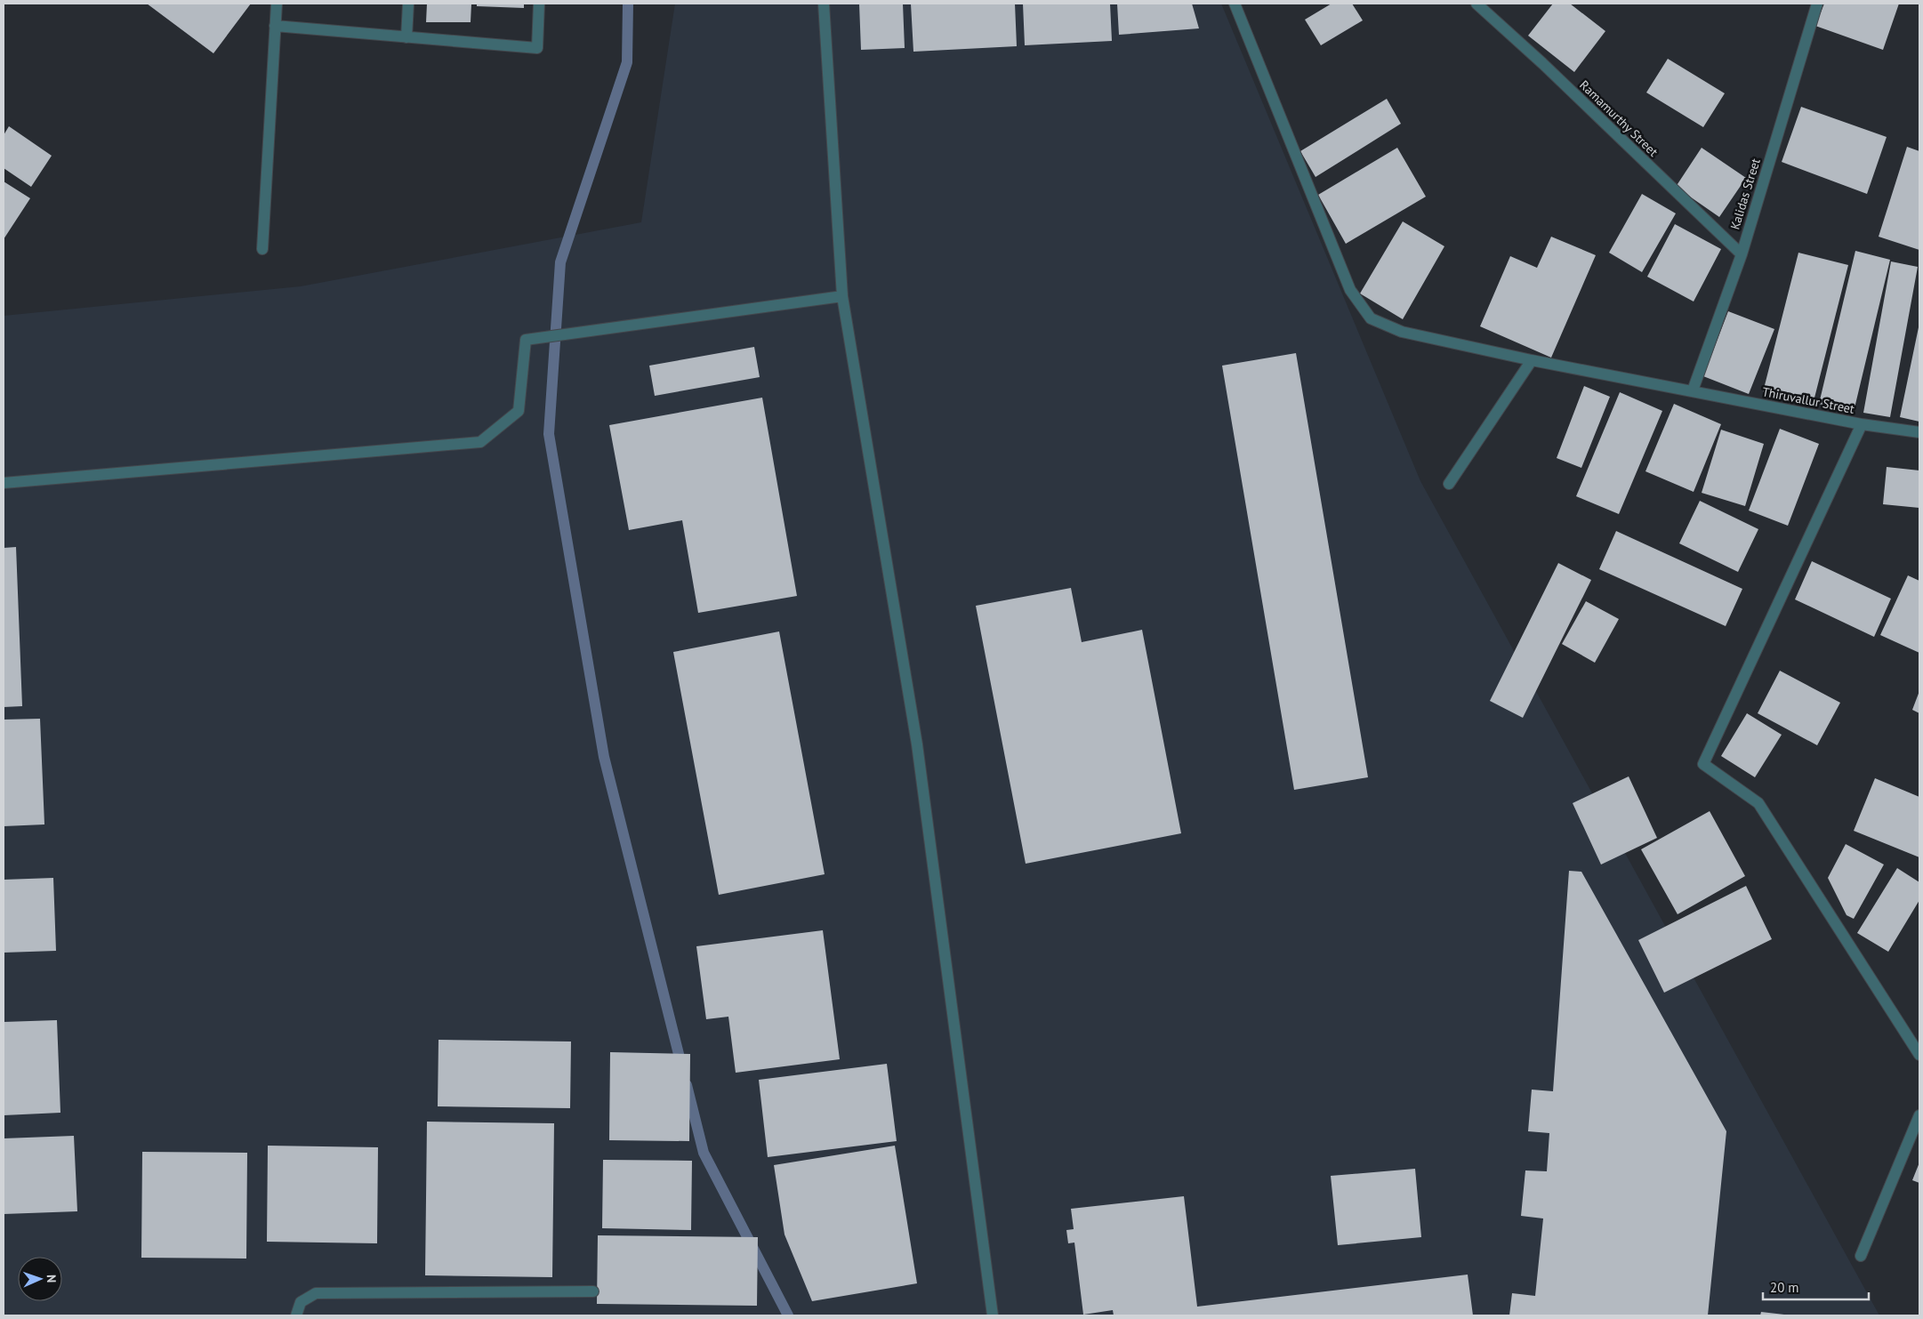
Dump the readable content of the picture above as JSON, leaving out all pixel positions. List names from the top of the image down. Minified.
{"streets":{"street":["Ramamurthy Street","Kalidas Street","Thiruvallur Street"]},"crossings":[["Ramamurthy Street","Kalidas Street"],["Kalidas Street","Thiruvallur Street"]],"scale_bar":"20 m","north":"right"}
